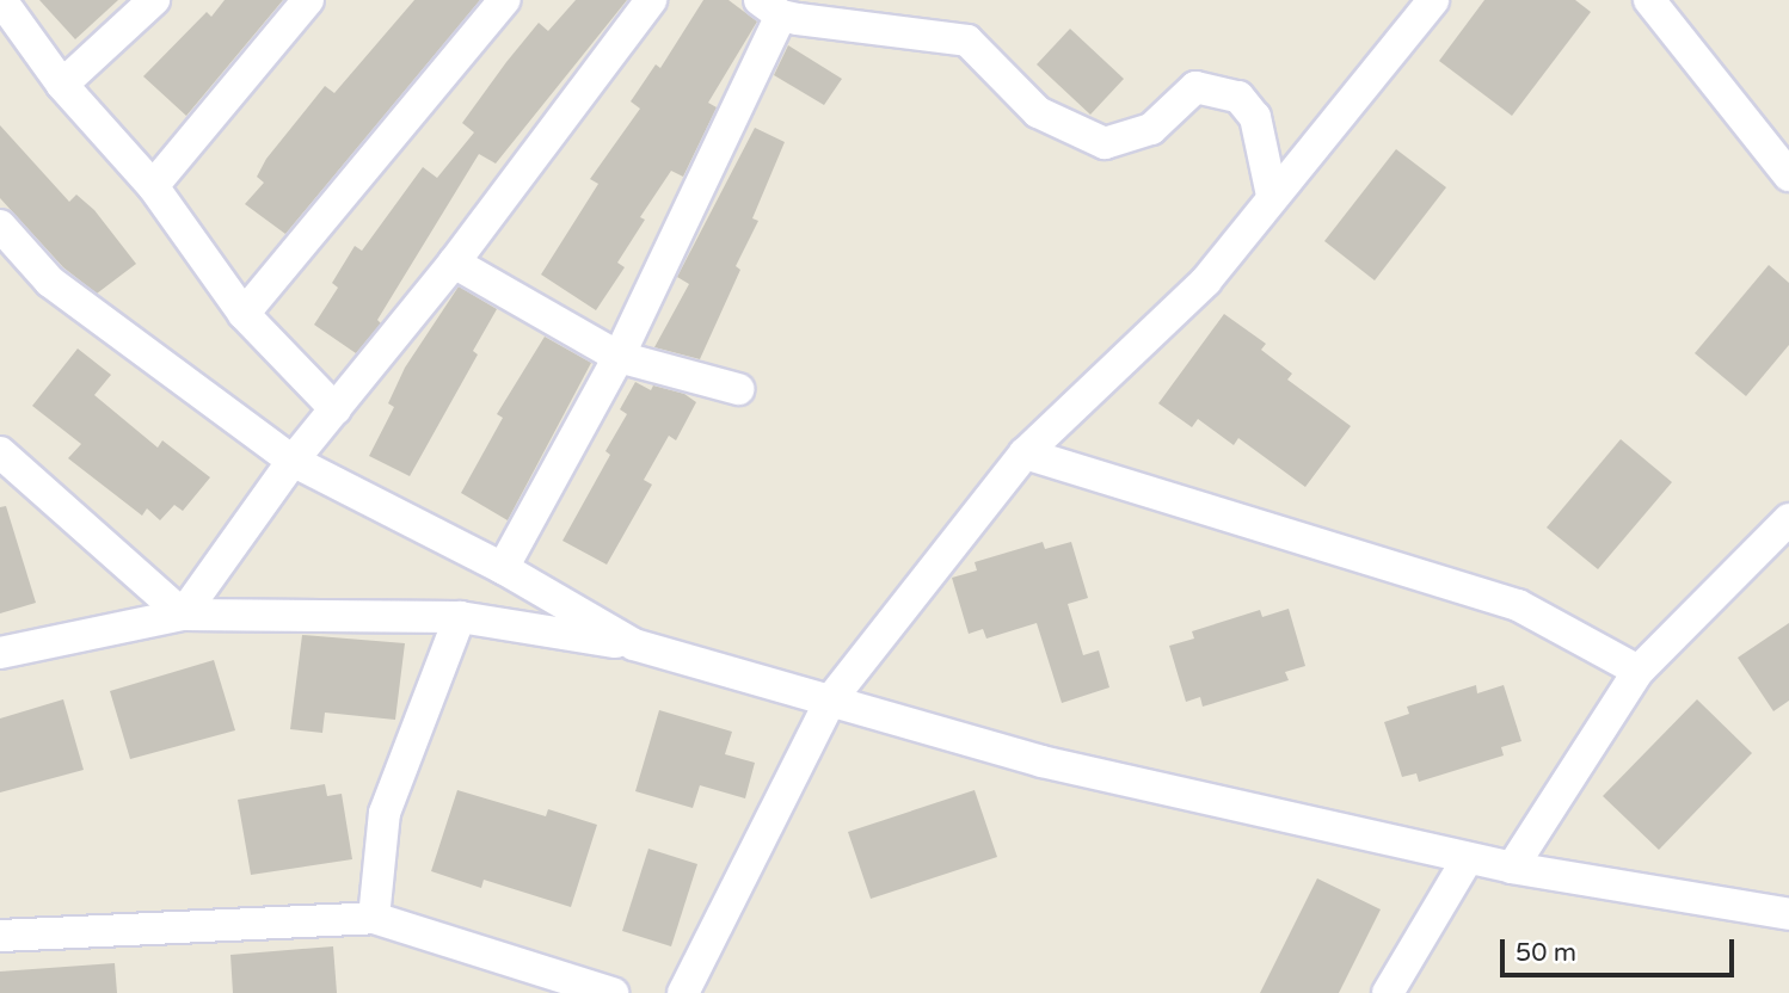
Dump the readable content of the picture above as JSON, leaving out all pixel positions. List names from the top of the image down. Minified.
{"scale_bar":"50 m"}
